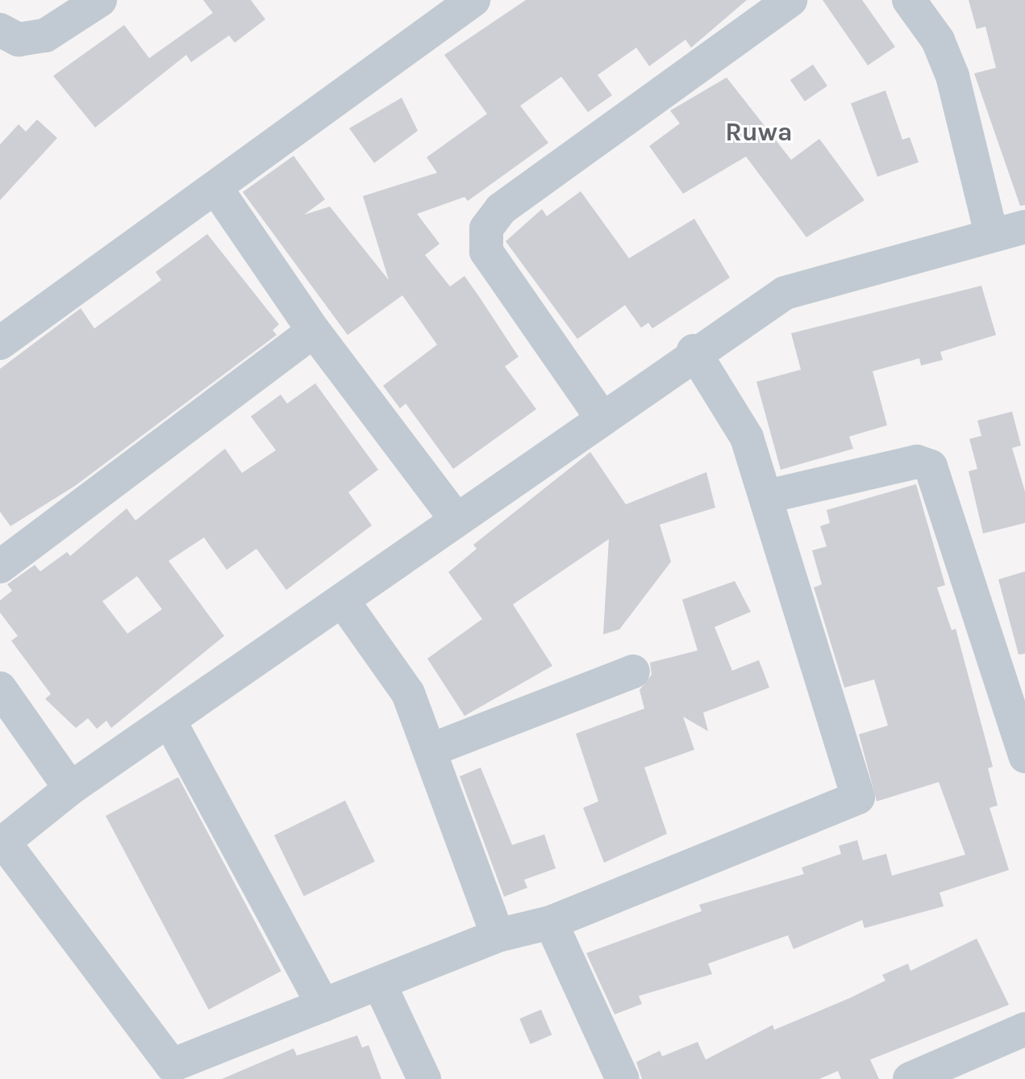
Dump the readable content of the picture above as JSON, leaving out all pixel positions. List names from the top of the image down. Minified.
{"districts":["Ruwa"]}
